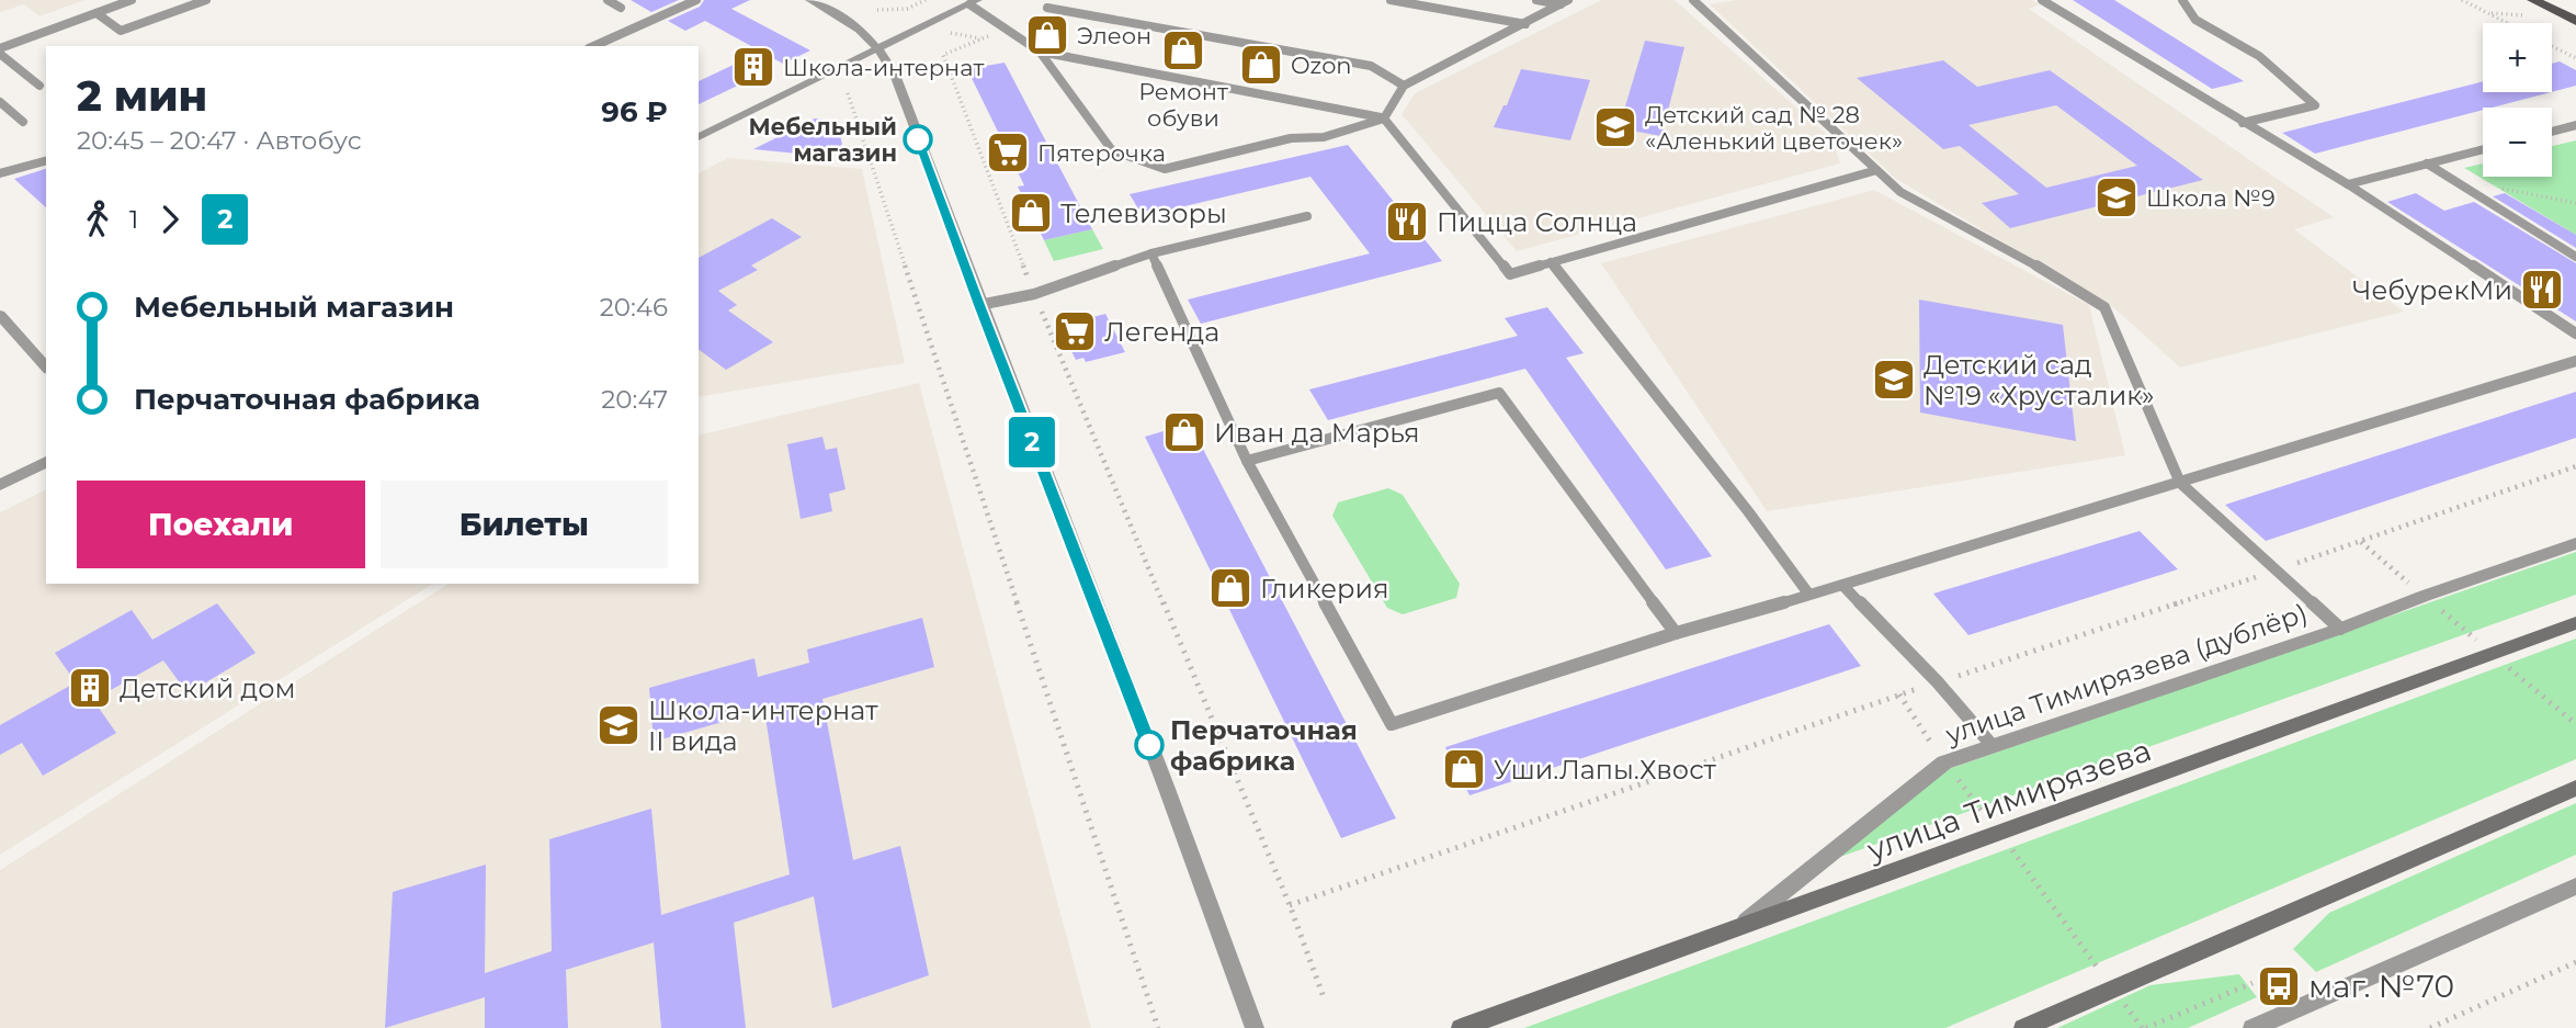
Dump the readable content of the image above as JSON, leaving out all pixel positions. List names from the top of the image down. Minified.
{"streets":{"main road":["улица Тимирязева"],"street":["улица Тимирязева (дублёр)"]},"crossings":[["улица Тимирязева (дублёр)","улица Тимирязева"]],"places":{"shop":["Элеон","Ремонт обуви","Ozon","Телевизоры","Иван да Марья","Гликерия","Уши.Лапы.Хвост"],"building":["Школа-интернат","Детский дом"],"school or university":["Детский сад № 28 «Аленький цветочек»","Школа №9","Детский сад №19 «Хрусталик»","Школа-интернат II вида"],"other":["Мебельный магазин","Перчаточная фабрика"],"supermarket":["Пятерочка","Легенда"],"restaurant":["Пицца Солнца","ЧебурекМи"],"bus stop":["маг. №70"]},"lines":["bus line 2"],"page":{"on_map":"2","map_buttons":["+","−"],"heading":["2 мин","20:45 – 20:47 · Автобус","96 ₽"],"legs":["1","2"],"list":[{"name":"Мебельный магазин","value":"20:46"},{"name":"Перчаточная фабрика","value":"20:47"}],"buttons":["Поехали","Билеты"]}}
